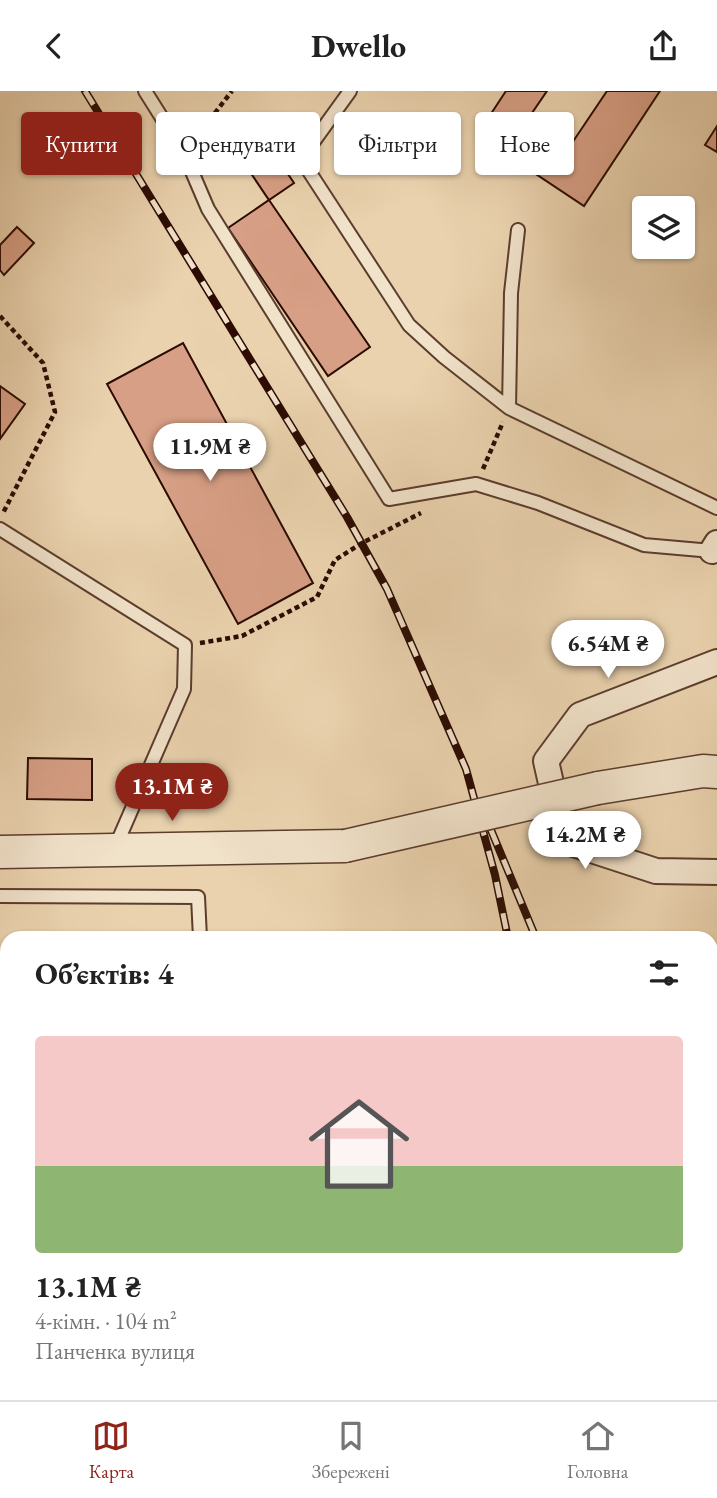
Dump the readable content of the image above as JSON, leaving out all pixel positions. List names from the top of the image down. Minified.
{"page":{"header":"Dwello","chip":["Купити","Орендувати","Фільтри","Нове"],"price":["11.9M ₴","6.54M ₴","13.1M ₴","14.2M ₴"],"heading":"Об’єктів: 4","list":[{"name":"13.1M ₴","note":"4-кімн. · 104 m² · Панченка вулиця"}],"tabs":["Карта","Збережені","Головна"]}}
